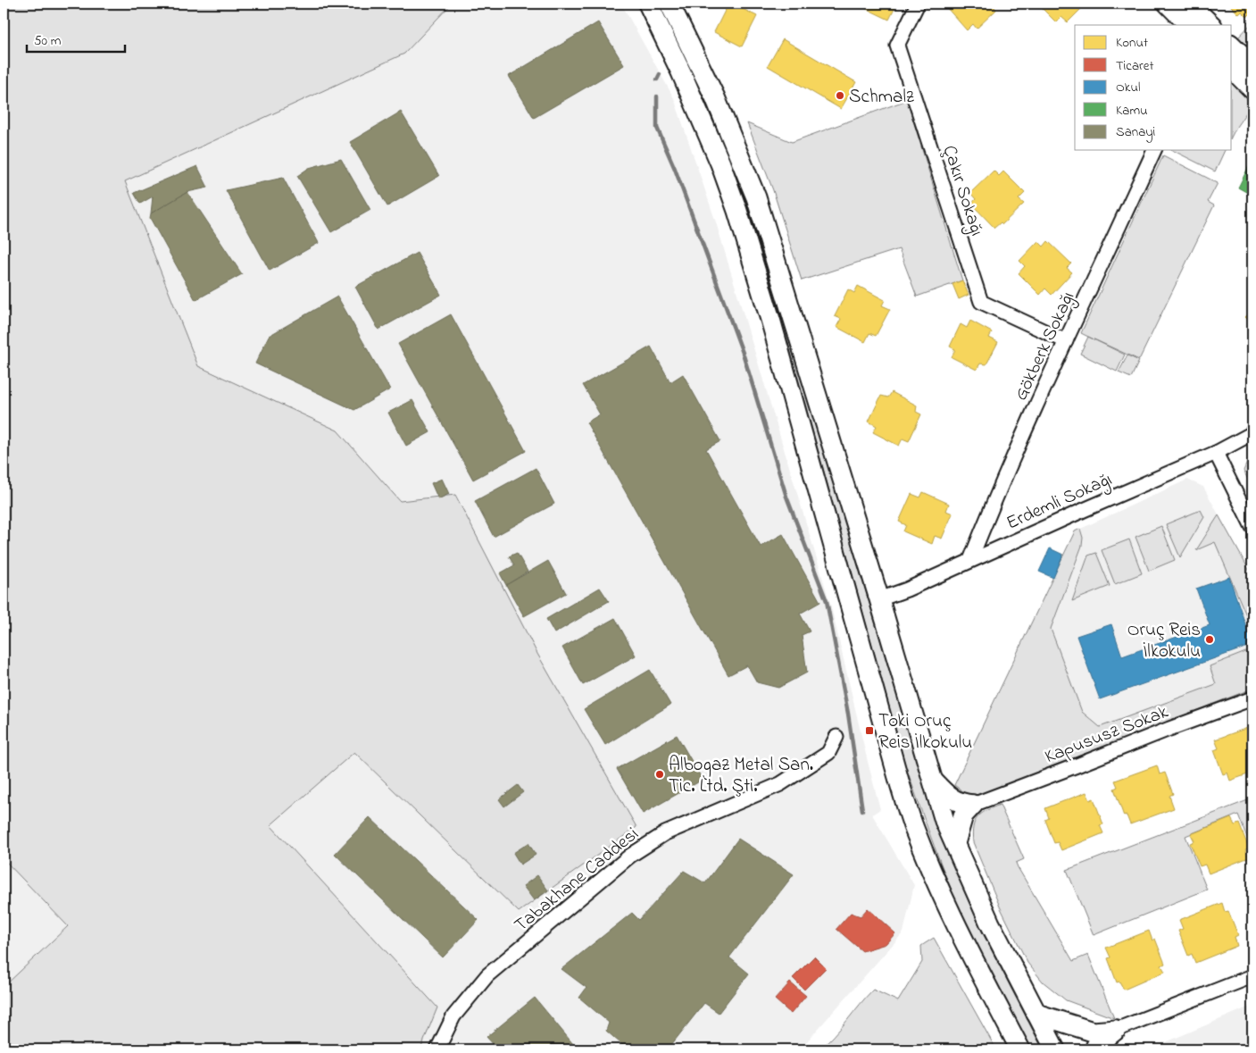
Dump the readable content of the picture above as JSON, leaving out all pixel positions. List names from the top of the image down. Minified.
{"streets":{"street":["Çakır Sokağı","Gökberk Sokağı","Erdemli Sokağı","Kapususz Sokak","Tabakhane Caddesi"]},"crossings":[["Çakır Sokağı","Gökberk Sokağı"],["Gökberk Sokağı","Erdemli Sokağı"]],"places":{"other":["Schmalz","Oruç Reis İlkokulu","Albogaz Metal San. Tic. Ltd. Şti."],"transit":["Toki Oruç Reis İlkokulu"]},"legend":["Konut","Ticaret","Okul","Kamu","Sanayi"],"scale_bar":"50 m"}
